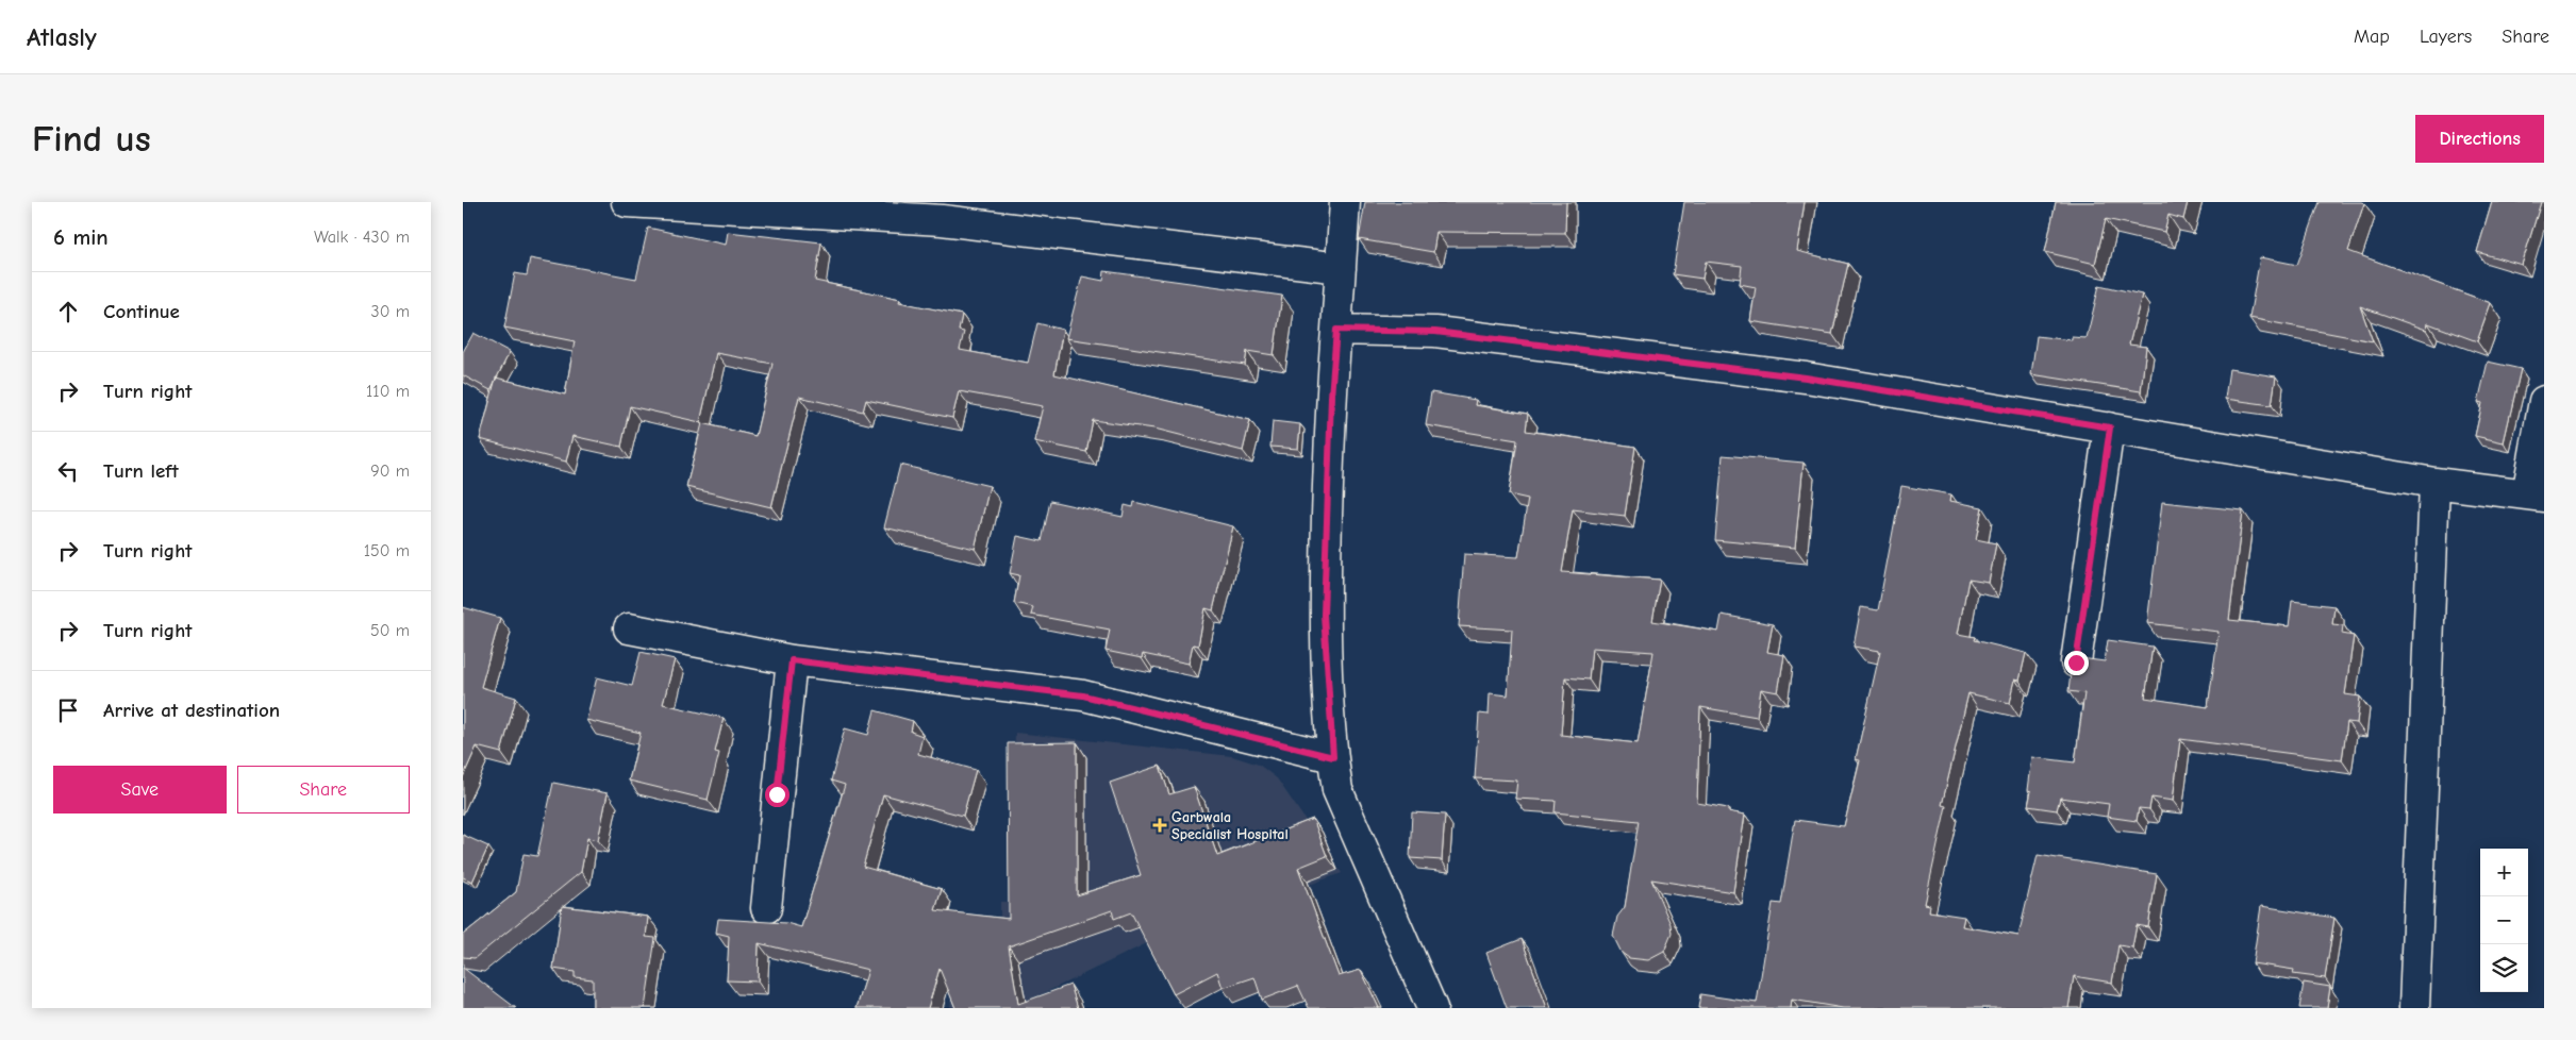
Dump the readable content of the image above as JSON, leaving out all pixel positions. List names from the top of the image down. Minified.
{"places":{"health":["Garbwala Specialist Hospital"]},"page":{"header":"Atlasly","nav":["Map","Layers","Share"],"buttons":["Directions",["Save","Share"]],"title":"Find us","heading":["6 min","Walk · 430 m"],"list":[["Continue","30 m"],["Turn right","110 m"],["Turn left","90 m"],["Turn right","150 m"],["Turn right","50 m"],"Arrive at destination"],"map_buttons":["+","−"]}}
